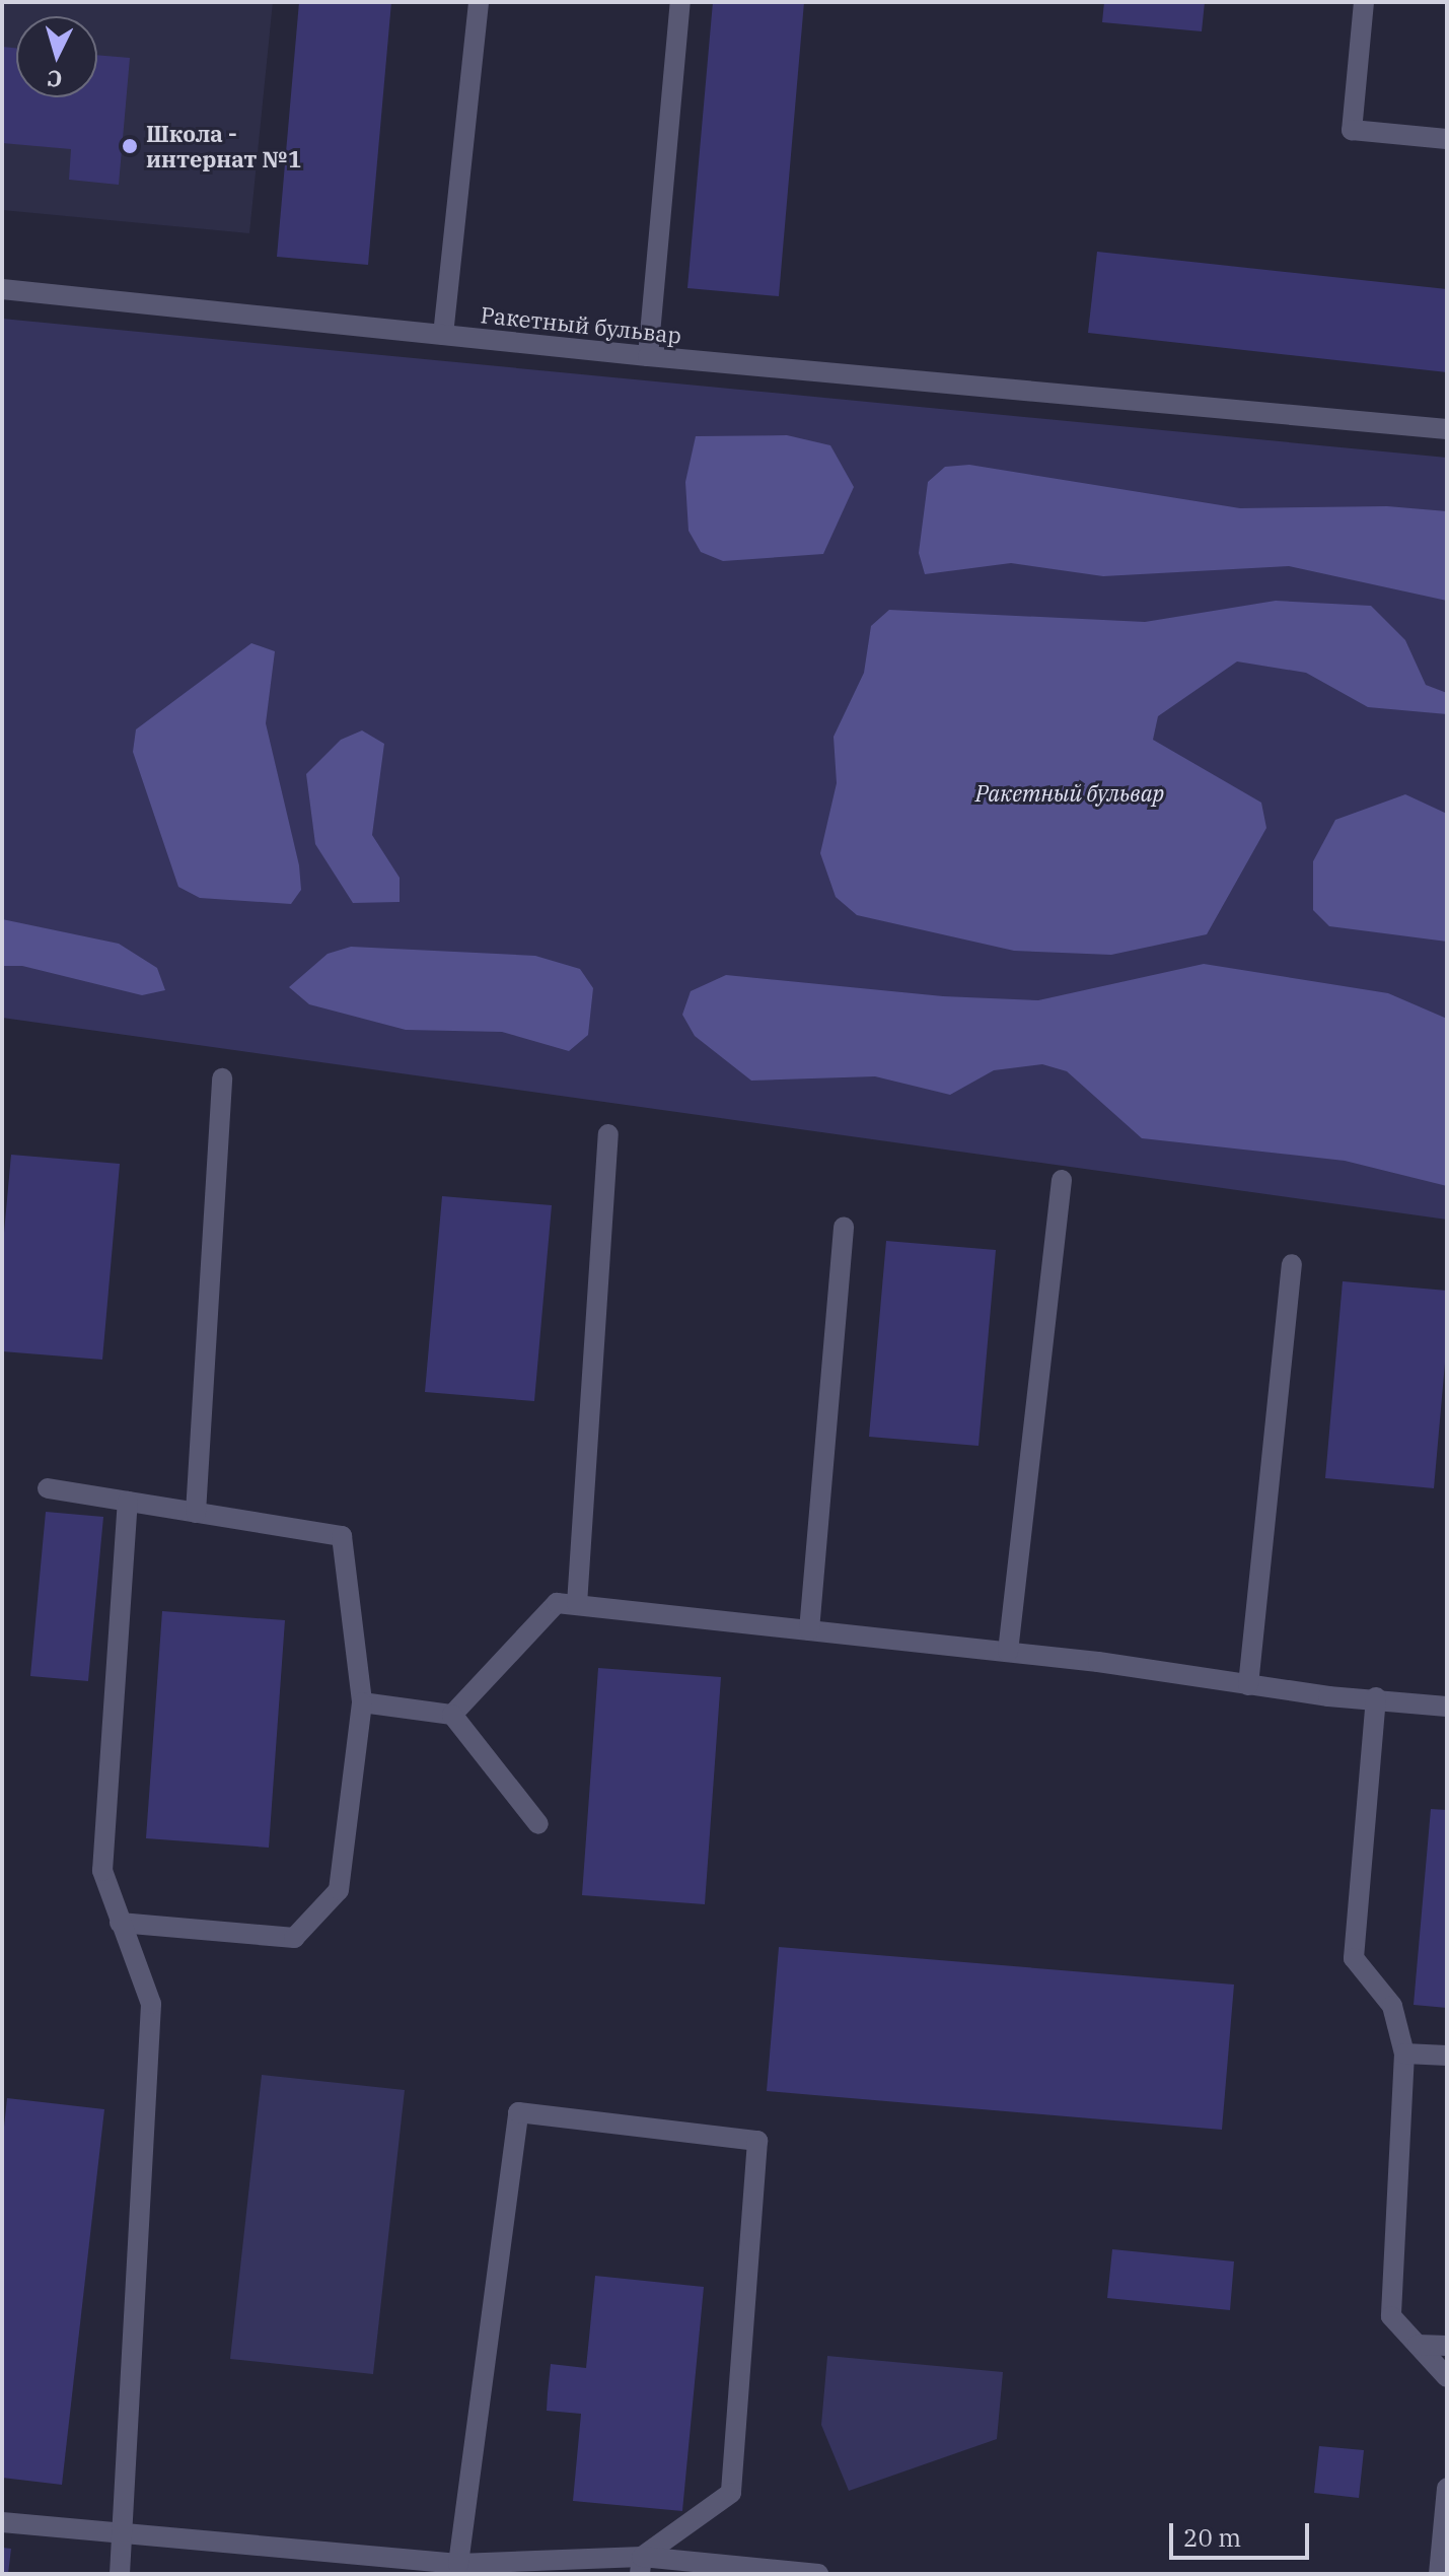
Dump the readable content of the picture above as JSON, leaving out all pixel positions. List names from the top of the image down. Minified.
{"streets":{"street":["Ракетный бульвар"]},"parks":["Ракетный бульвар"],"places":["Школа - интернат №1"],"scale_bar":"20 m","north":"bottom"}
